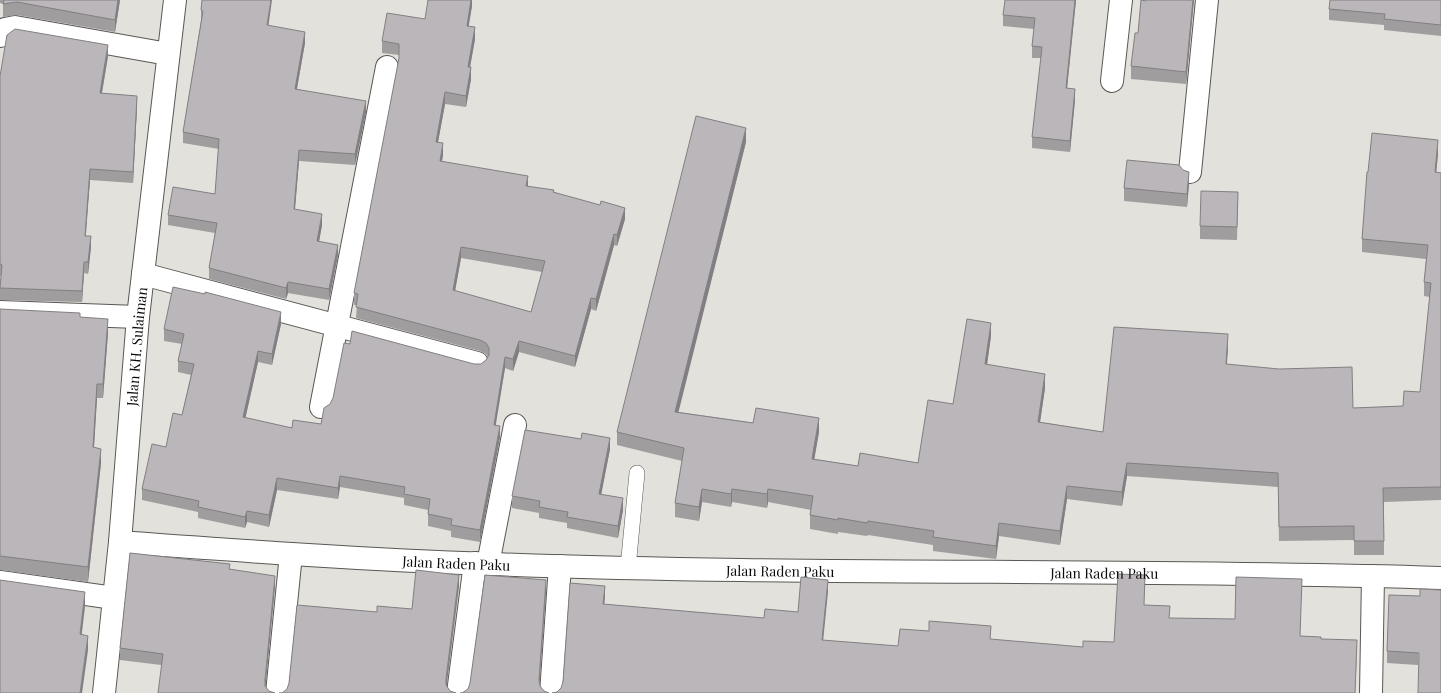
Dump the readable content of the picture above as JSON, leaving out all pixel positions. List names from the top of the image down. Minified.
{"streets":{"street":["Jalan KH. Sulaiman","Jalan Raden Paku"]},"crossings":[["Jalan KH. Sulaiman","Jalan Raden Paku"]]}
